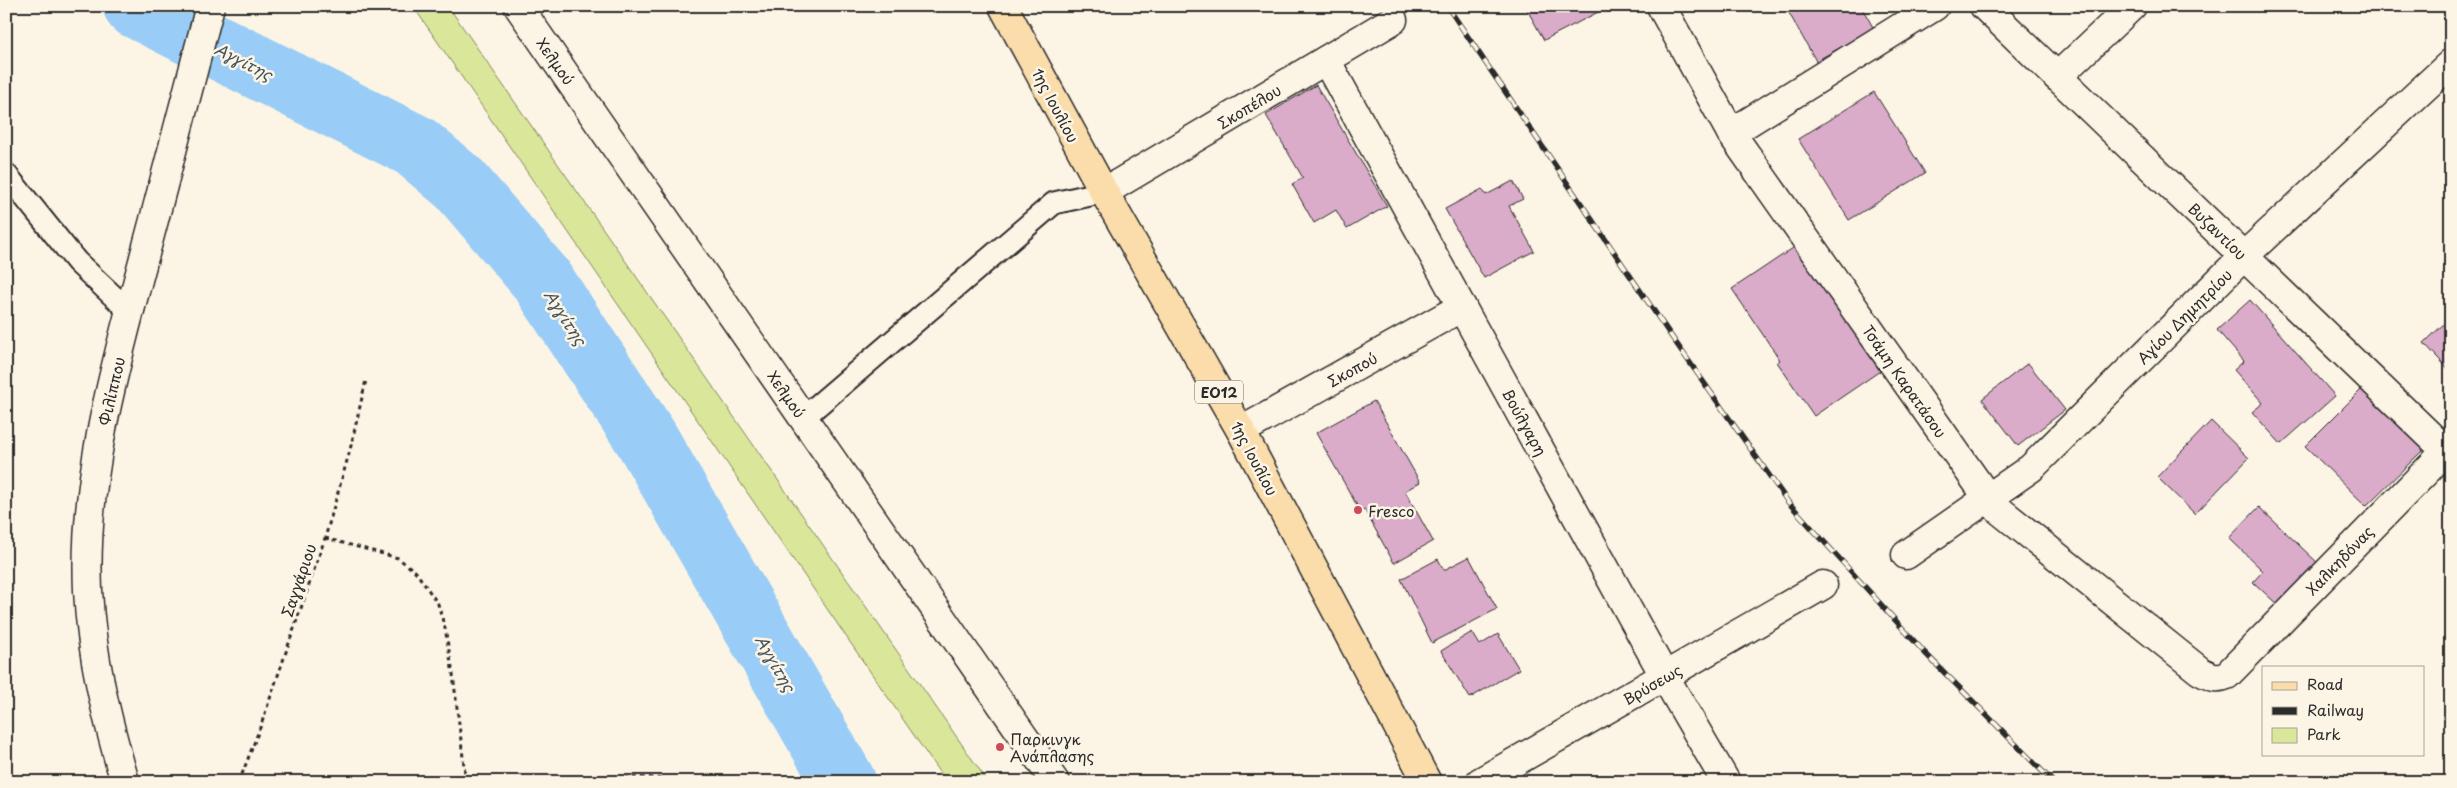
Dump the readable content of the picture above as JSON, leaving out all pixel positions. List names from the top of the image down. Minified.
{"streets":{"main road":["1ης Ιουλίου","ΕΟ12"],"street":["Χελμού","Σκοπέλου","Βυζαντίου","Αγίου Δημητρίου","Σκοπού","Τσάμη Καρατάσου","Φιλίππου","Βούλγαρη","Χαλκηδόνας","Βρύσεως"],"path":["Σαγγάριου"]},"crossings":[["1ης Ιουλίου","Σκοπέλου"],["1ης Ιουλίου","Σκοπού"],["Σκοπέλου","Βούλγαρη"],["Βυζαντίου","Αγίου Δημητρίου"],["Βυζαντίου","Χαλκηδόνας"],["Αγίου Δημητρίου","Τσάμη Καρατάσου"],["Σκοπού","Βούλγαρη"],["Τσάμη Καρατάσου","Χαλκηδόνας"],["Βούλγαρη","Βρύσεως"]],"water":["Αγγίτης"],"places":["Fresco","Παρκινγκ Ανάπλασης"],"legend":["Road","Railway","Park"]}
